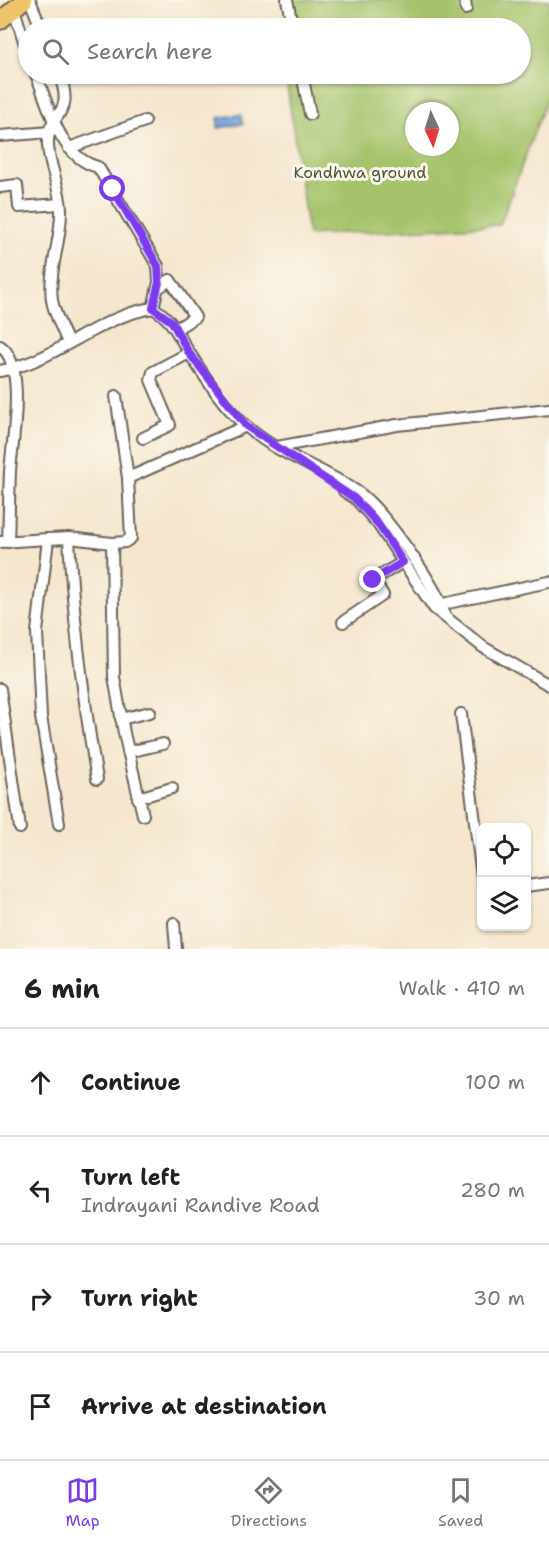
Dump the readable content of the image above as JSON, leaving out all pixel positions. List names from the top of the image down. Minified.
{"parks":["Kondhwa ground"],"north":"bottom","page":{"search":"Search here","heading":["6 min","Walk · 410 m"],"list":[["Continue","100 m"],["Turn left","Indrayani Randive Road","280 m"],["Turn right","30 m"],"Arrive at destination"],"nav":["Map","Directions","Saved"]}}
